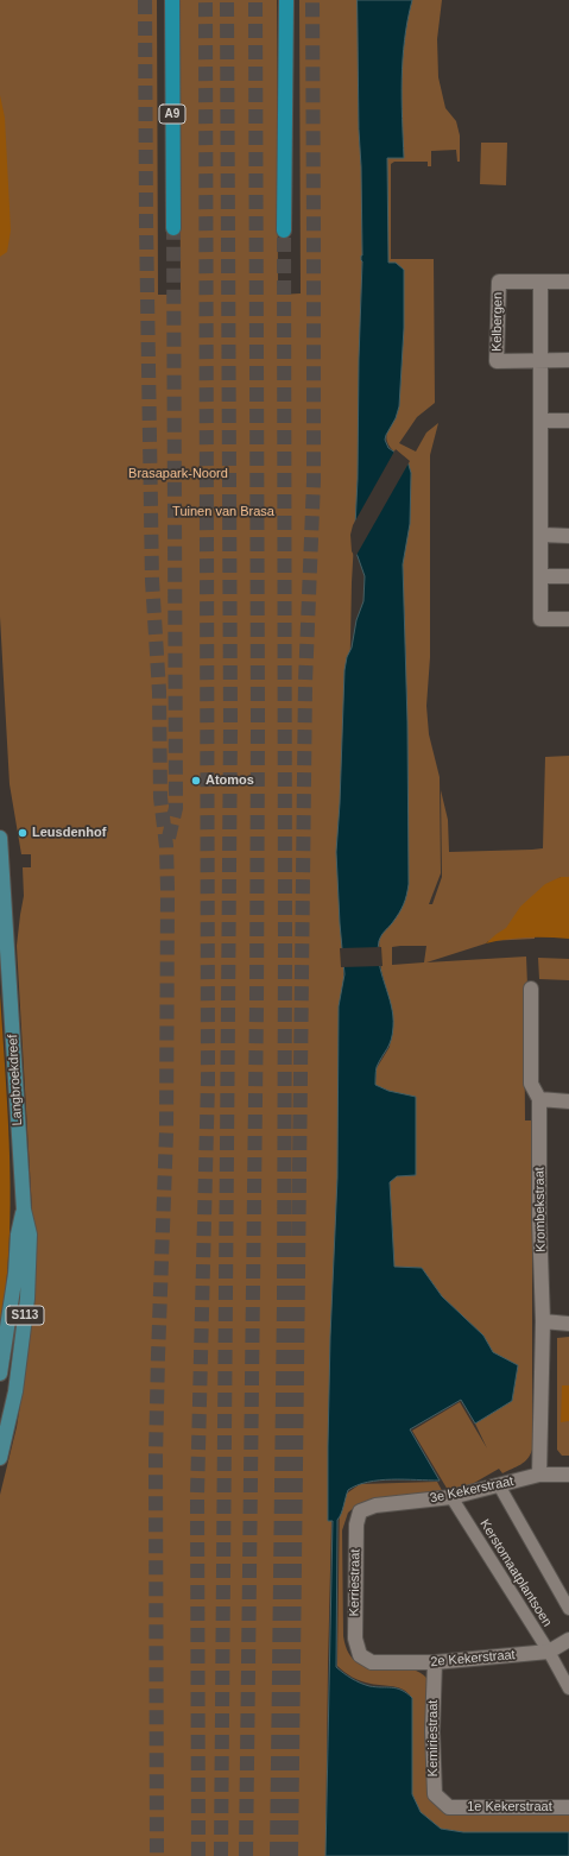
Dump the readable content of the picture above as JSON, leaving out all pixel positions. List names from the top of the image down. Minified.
{"streets":{"highway":["A9"],"main road":["Langbroekdreef","S113"],"street":["Kelbergen","Krombekstraat","3e Kekerstraat","Kerstomaatplantsoen","Kerriestraat","2e Kekerstraat","Kemiriestraat","1e Kekerstraat"]},"crossings":[["Krombekstraat","3e Kekerstraat"],["3e Kekerstraat","Kerstomaatplantsoen"],["3e Kekerstraat","Kerriestraat"],["Kerstomaatplantsoen","2e Kekerstraat"],["Kerriestraat","2e Kekerstraat"],["2e Kekerstraat","Kemiriestraat"],["Kemiriestraat","1e Kekerstraat"]],"parks":["Brasapark-Noord","Tuinen van Brasa"],"places":["Atomos","Leusdenhof"]}
